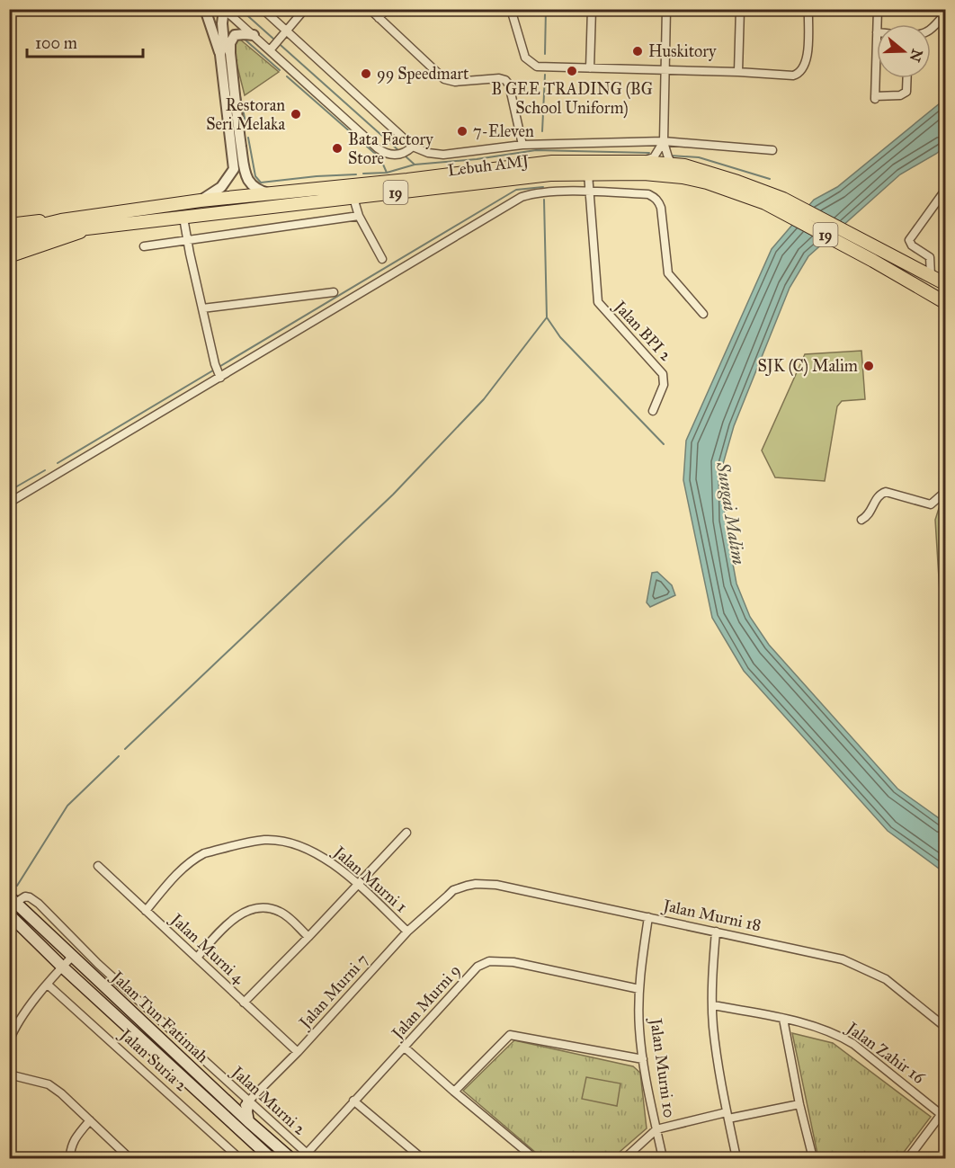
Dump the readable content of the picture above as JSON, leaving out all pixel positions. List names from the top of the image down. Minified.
{"streets":{"main road":["Lebuh AMJ","19","Jalan Tun Fatimah"],"street":["Jalan BPI 2","Jalan Murni 1","Jalan Murni 18","Jalan Murni 4","Jalan Murni 7","Jalan Murni 9","Jalan Zahir 16","Jalan Suria 2","Jalan Murni 10","Jalan Murni 2"]},"crossings":[["Lebuh AMJ","Jalan BPI 2"],["Jalan Murni 1","Jalan Murni 4"],["Jalan Murni 1","Jalan Murni 7"],["Jalan Murni 18","Jalan Murni 7"],["Jalan Murni 18","Jalan Murni 10"],["Jalan Murni 4","Jalan Murni 7"],["Jalan Murni 7","Jalan Tun Fatimah"],["Jalan Murni 7","Jalan Murni 2"],["Jalan Murni 9","Jalan Murni 10"],["Jalan Murni 9","Jalan Murni 2"],["Jalan Tun Fatimah","Jalan Murni 2"]],"water":["Sungai Malim"],"places":["Huskitory","B GEE TRADING (BG School Uniform)","99 Speedmart","Restoran Seri Melaka","7-Eleven","Bata Factory Store","SJK (C) Malim"],"scale_bar":"100 m","north":"right"}
